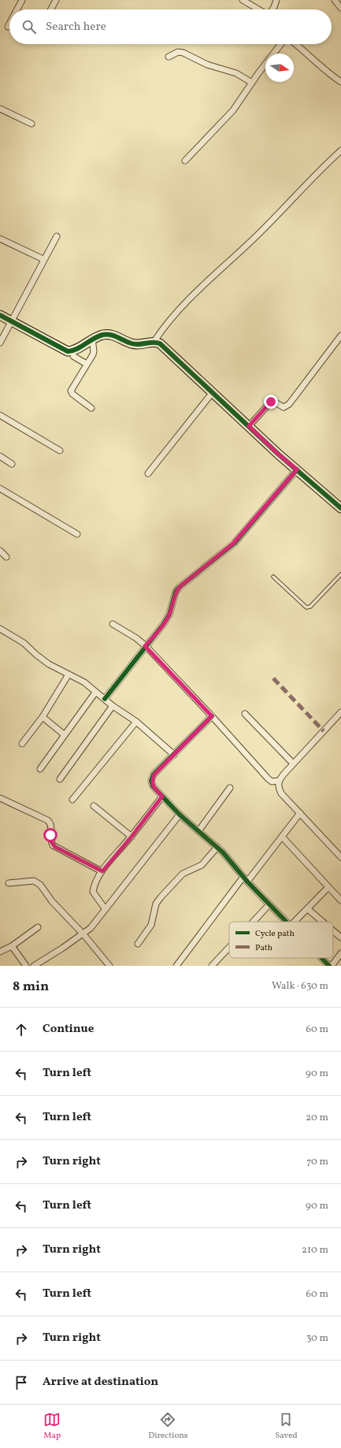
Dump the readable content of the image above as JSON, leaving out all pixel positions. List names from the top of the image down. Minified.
{"legend":["Cycle path","Path"],"north":"right","page":{"search":"Search here","heading":["8 min","Walk · 630 m"],"list":[["Continue","60 m"],["Turn left","90 m"],["Turn left","20 m"],["Turn right","70 m"],["Turn left","90 m"],["Turn right","210 m"],["Turn left","60 m"],["Turn right","30 m"],"Arrive at destination"],"nav":["Map","Directions","Saved"]}}
